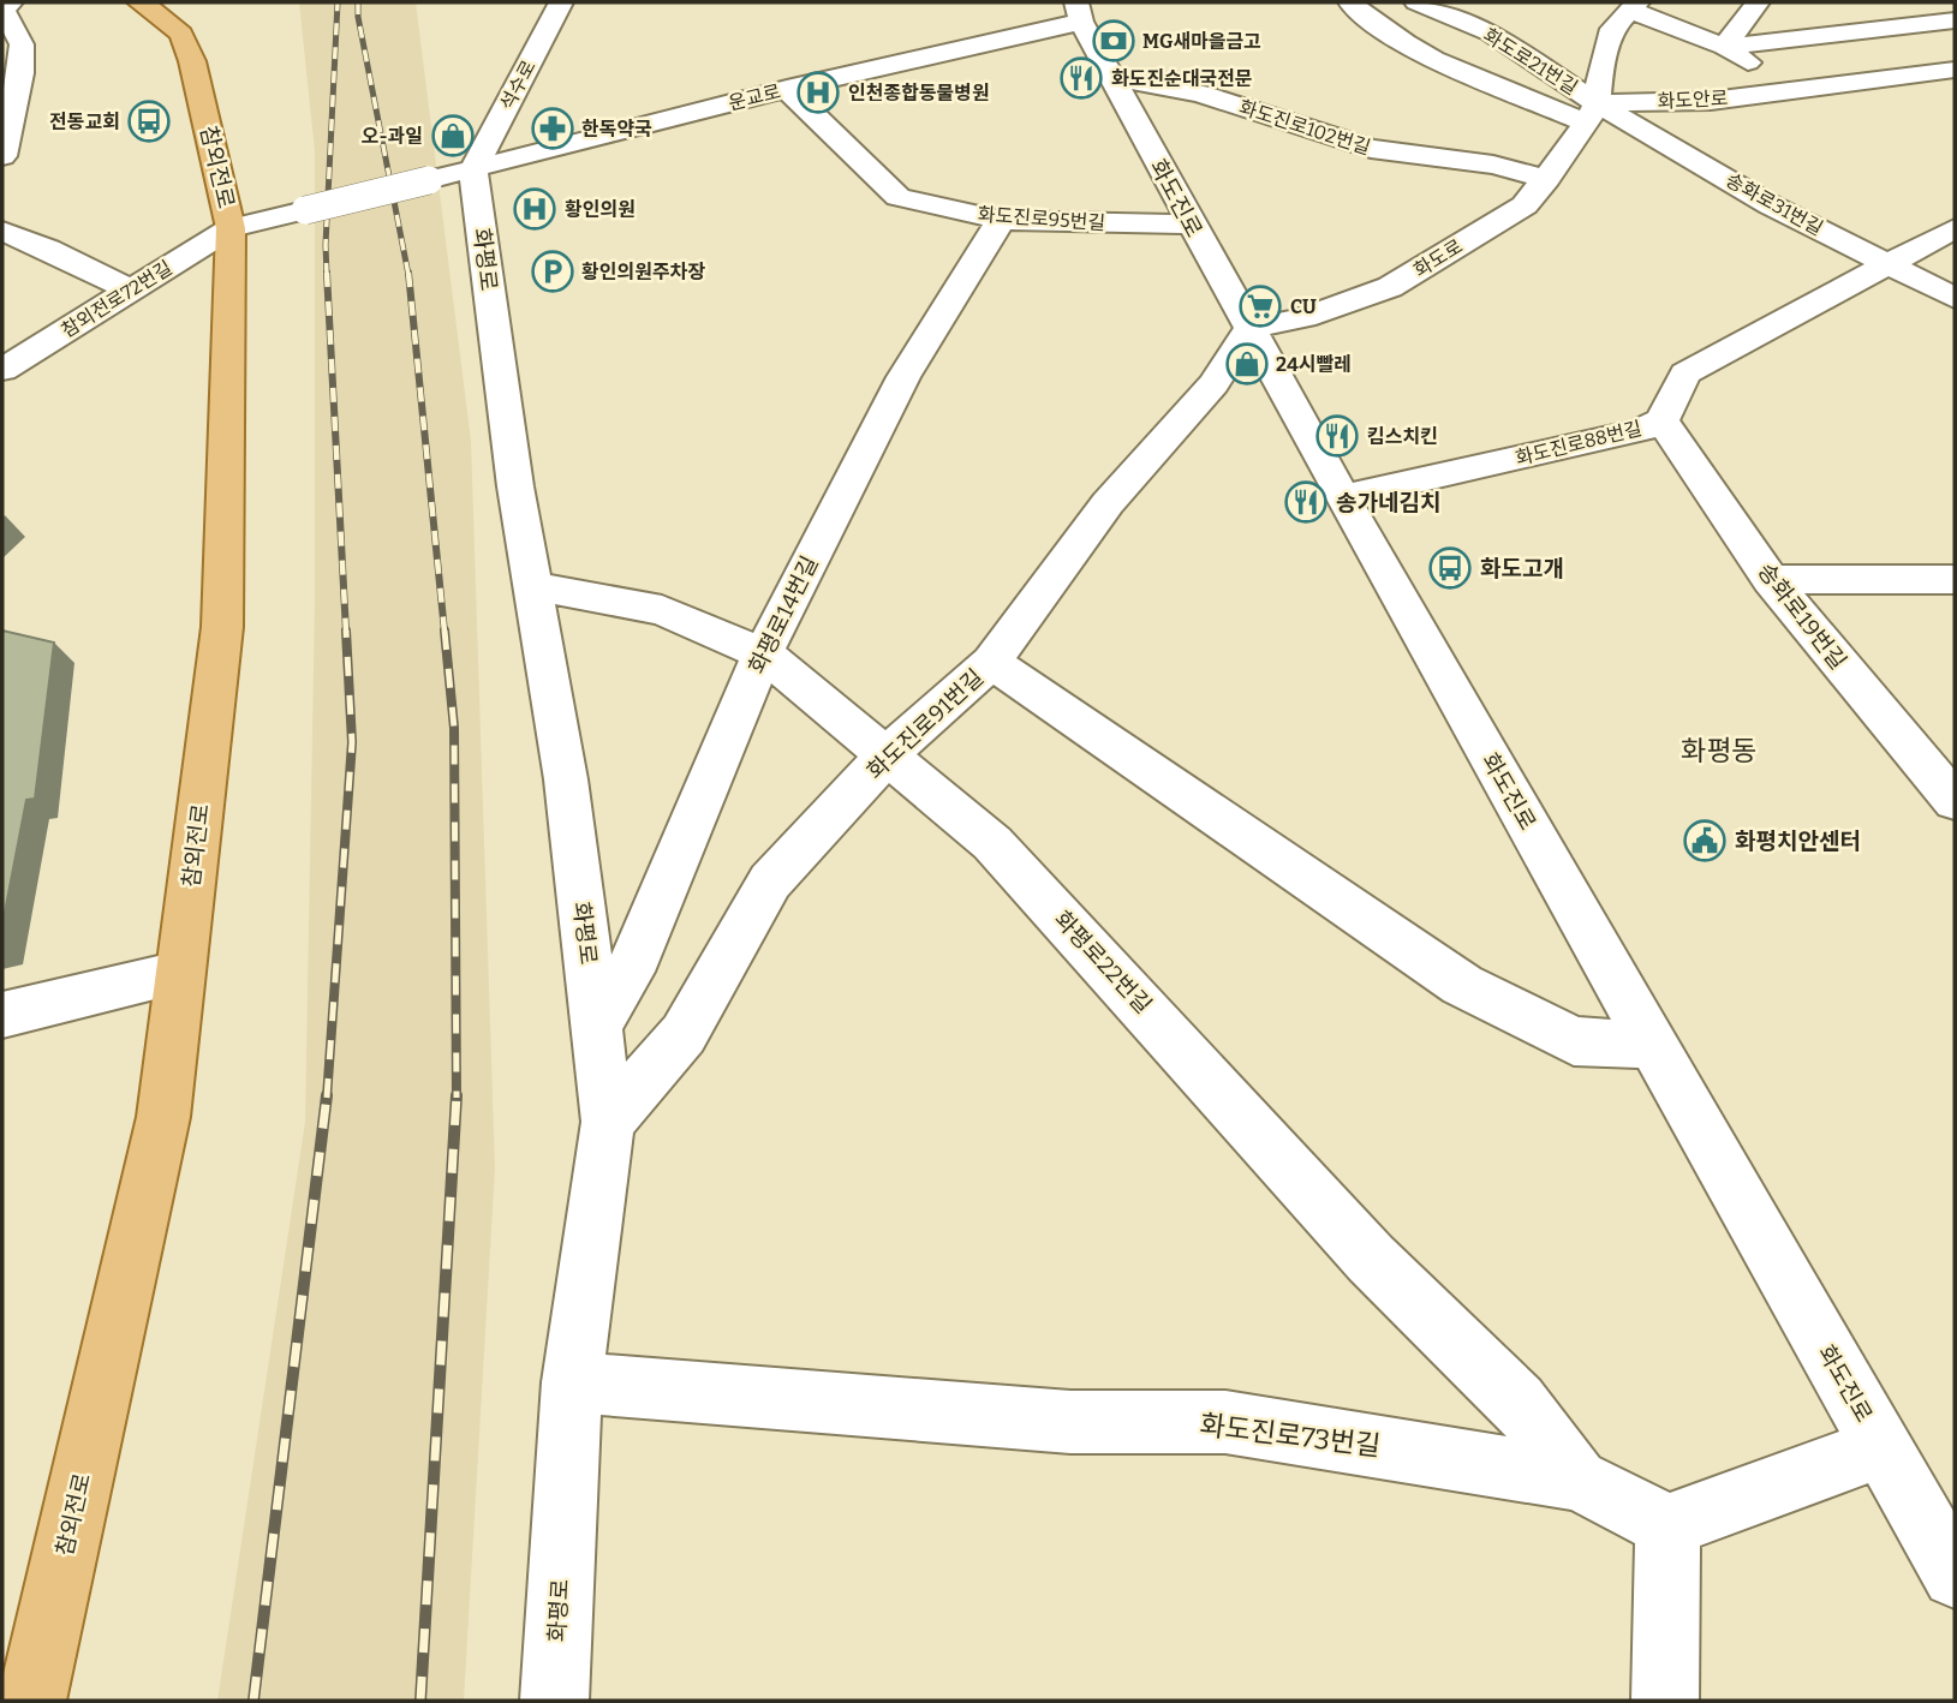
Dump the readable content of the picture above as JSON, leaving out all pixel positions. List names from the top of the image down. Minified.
{"streets":{"main road":["참외전로"],"street":["화도로21번길","석수로","운교로","화도안로","화도진로102번길","화도진로","송화로31번길","화도진로95번길","화도로","화평로","참외전로72번길","화도진로88번길","화평로14번길","송화로19번길","화도진로91번길","화평로22번길","화도진로73번길"]},"crossings":[["화도로21번길","화도안로"],["화도로21번길","송화로31번길"],["화도로21번길","화도로"],["석수로","운교로"],["석수로","화평로"],["운교로","참외전로"],["운교로","화도진로"],["운교로","화도진로95번길"],["운교로","화평로"],["운교로","참외전로72번길"],["화도안로","송화로31번길"],["화도안로","화도로"],["화도진로102번길","화도진로"],["화도진로102번길","화도로"],["참외전로","참외전로72번길"],["화도진로","화도진로95번길"],["화도진로","화도로"],["화도진로","화도진로88번길"],["화도진로","화도진로91번길"],["송화로31번길","화도로"],["송화로31번길","화도진로88번길"],["화도진로95번길","화평로14번길"],["화도로","화도진로91번길"],["화평로","화평로14번길"],["화평로","화도진로91번길"],["화평로","화평로22번길"],["화평로","화도진로73번길"],["화도진로88번길","송화로19번길"],["화평로14번길","화평로22번길"],["화도진로91번길","화평로22번길"],["화평로22번길","화도진로73번길"]],"districts":["화평동"],"places":{"bank":["MG새마을금고"],"restaurant":["화도진순대국전문","킴스치킨","송가네김치"],"hospital":["인천종합동물병원","황인의원"],"bus stop":["전동교회","화도고개"],"pharmacy":["한독약국"],"shop":["오-과일","24시빨레"],"parking":["황인의원주차장"],"supermarket":["CU"],"public building":["화평치안센터"]}}
